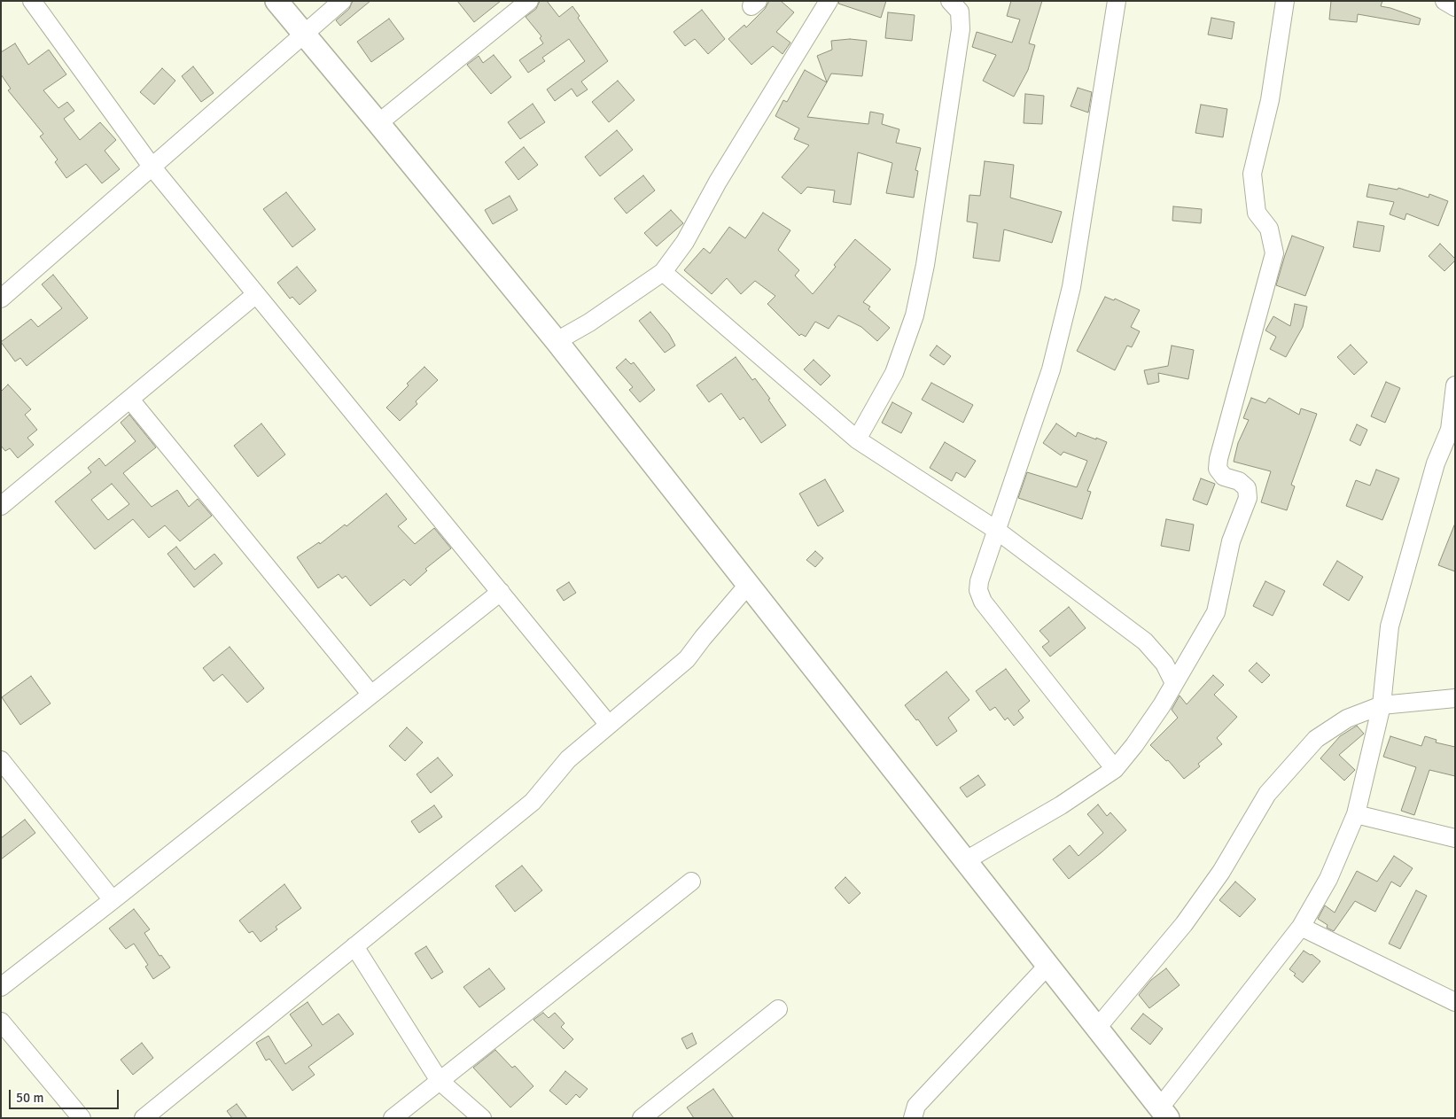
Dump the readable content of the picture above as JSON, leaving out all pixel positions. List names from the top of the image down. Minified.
{"scale_bar":"50 m"}
